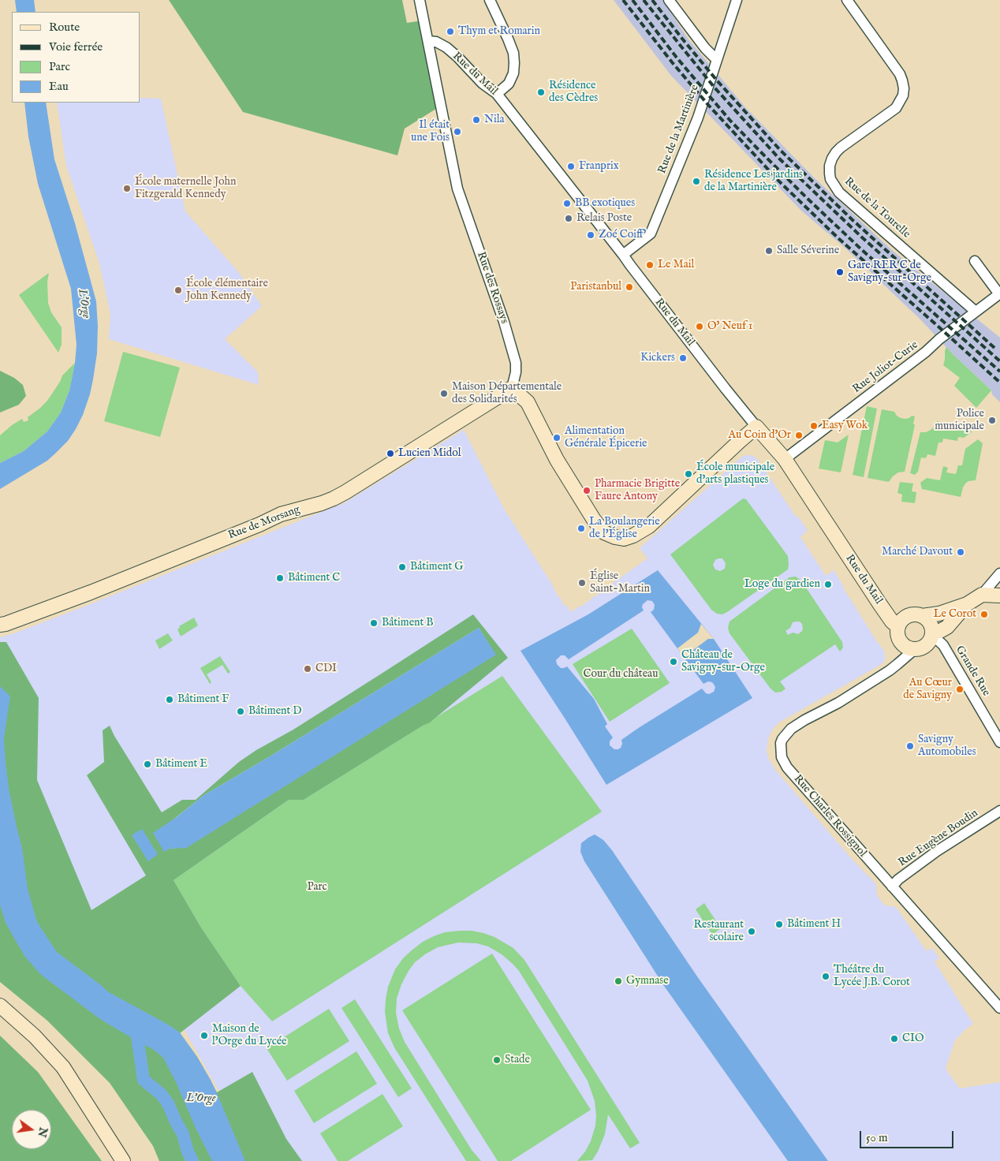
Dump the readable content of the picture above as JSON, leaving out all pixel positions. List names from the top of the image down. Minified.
{"streets":{"street":["Rue du Mail","Rue de la Martinière","Rue de la Tourelle","Rue des Rossays","Rue Joliot-Curie","Rue de Morsang","Grande Rue","Rue Charles Rossignol","Rue Eugène Boudin"]},"crossings":[["Rue du Mail","Rue de la Martinière"],["Rue du Mail","Rue des Rossays"],["Rue du Mail","Rue Joliot-Curie"],["Rue du Mail","Grande Rue"],["Rue du Mail","Rue Charles Rossignol"],["Rue de la Tourelle","Rue Joliot-Curie"],["Rue des Rossays","Rue de Morsang"],["Grande Rue","Rue Charles Rossignol"],["Rue Charles Rossignol","Rue Eugène Boudin"]],"water":["L'Orge"],"parks":["Cour du château","Parc"],"places":["Thym et Romarin","Résidence des Cèdres","Nila","Il était une Fois","Franprix","Résidence Les jardins de la Martinière","École maternelle John Fitzgerald Kennedy","BB exotiques","Relais Poste","Zoé Coiff'","Salle Séverine","Le Mail","Gare RER C de Savigny-sur-Orge","Paristanbul","École élémentaire John Kennedy","O' Neuf 1","Kickers","Maison Départementale des Solidarités","Police municipale","Easy Wok","Au Coin d'Or","Alimentation Générale Épicerie","Lucien Midol","École municipale d'arts plastiques","Pharmacie Brigitte Faure Antony","La Boulangerie de l'Église","Marché Davout","Bâtiment G","Bâtiment C","Église Saint-Martin","Loge du gardien","Le Corot","Bâtiment B","Château de Savigny-sur-Orge","CDI","Au Cœur de Savigny","Bâtiment F","Bâtiment D","Savigny Automobiles","Bâtiment E","Bâtiment H","Restaurant scolaire","Théâtre du Lycée J.B. Corot","Gymnase","Maison de l'Orge du Lycée","CIO","Stade"],"legend":["Route","Voie ferrée","Parc","Eau"],"scale_bar":"50 m","north":"right"}
